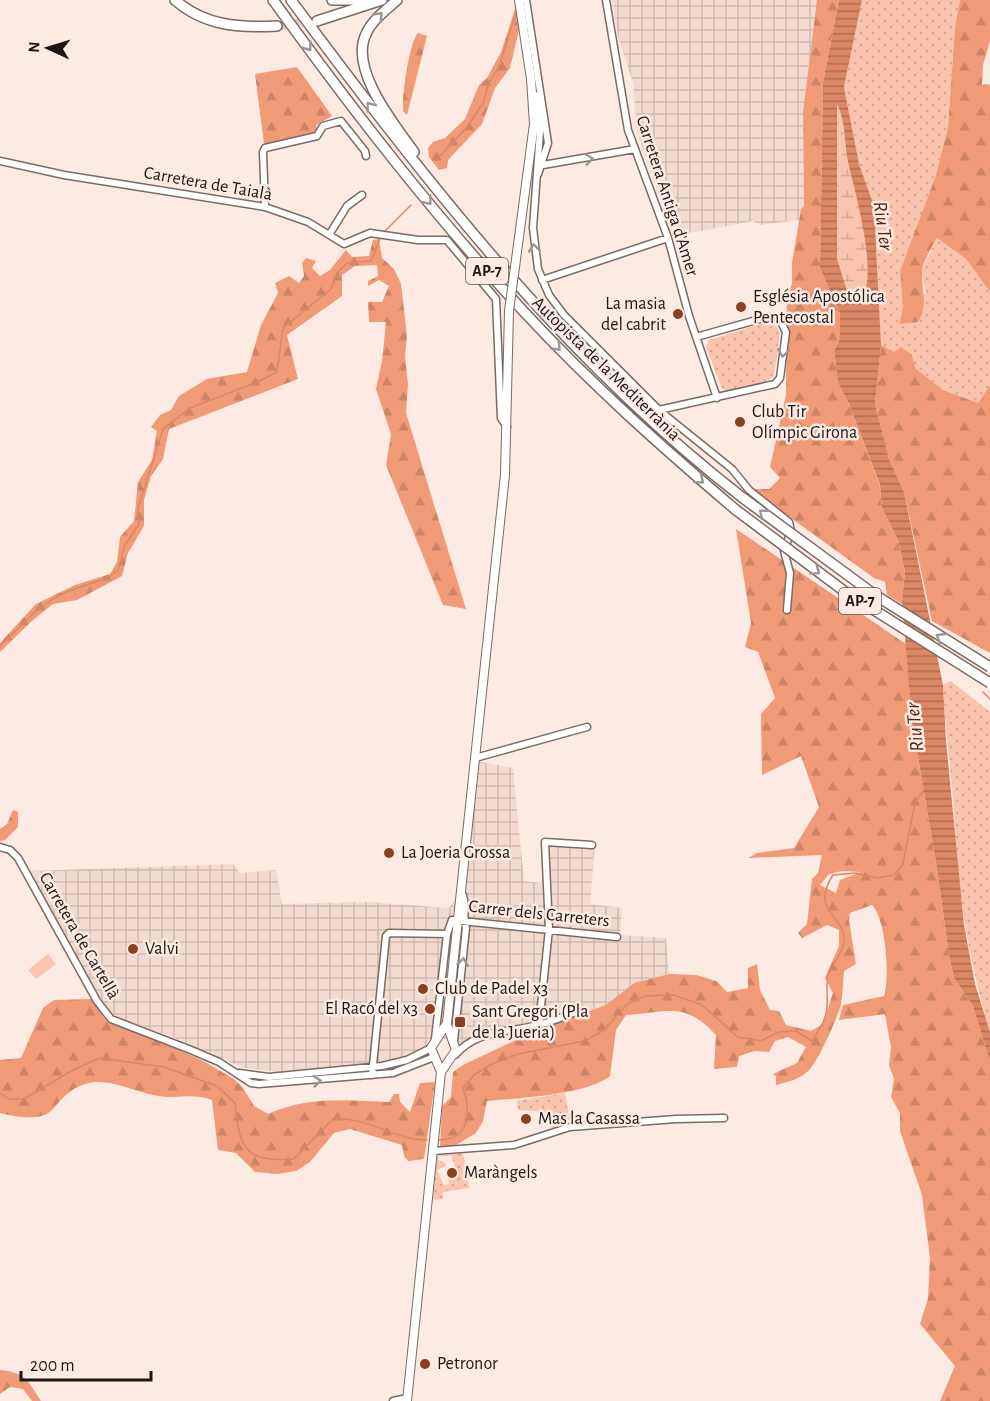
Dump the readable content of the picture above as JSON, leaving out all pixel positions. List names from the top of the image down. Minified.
{"streets":{"highway":["AP-7","Autopista de la Mediterrània"],"street":["Carretera de Taialà","Carretera Antiga d'Amer","Carrer dels Carreters","Carretera de Cartellà"]},"water":["Riu Ter"],"places":{"other":["Església Apostólica Pentecostal","La masia del cabrit","Club Tir Olímpic Girona","La Joeria Grossa","Valvi","Club de Padel x3","El Racó del x3","Mas la Casassa","Maràngels","Petronor"],"transit":["Sant Gregori (Pla de la Jueria)"]},"scale_bar":"200 m","north":"left"}
